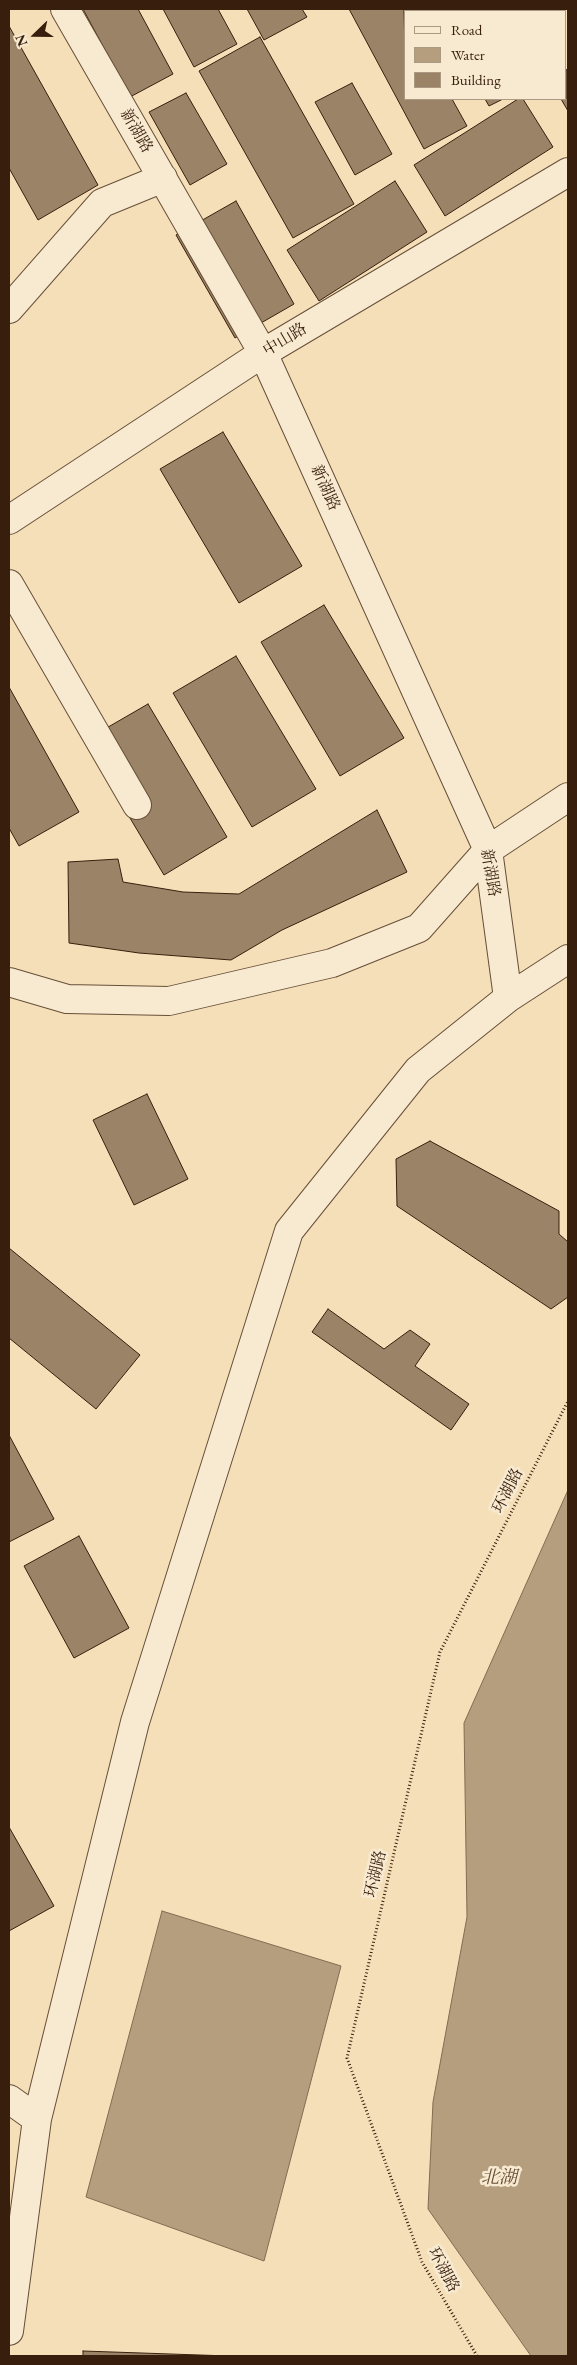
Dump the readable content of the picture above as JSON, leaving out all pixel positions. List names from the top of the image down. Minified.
{"streets":{"street":["新湖路","中山路"],"path":["环湖路"]},"crossings":[["新湖路","中山路"]],"water":["北湖"],"legend":["Road","Water","Building"],"north":"left"}
